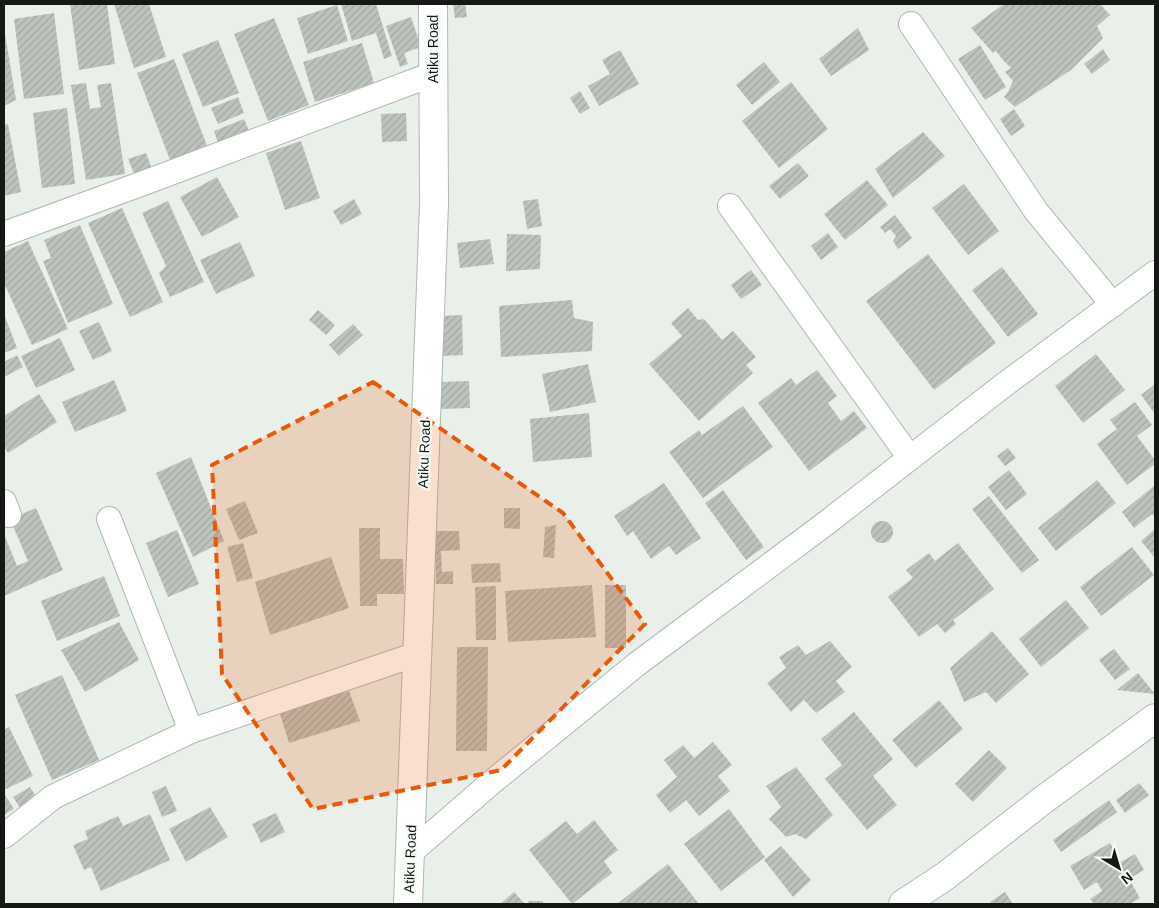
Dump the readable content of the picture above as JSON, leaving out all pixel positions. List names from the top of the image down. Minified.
{"streets":{"street":["Atiku Road"]},"north":"bottom right"}
